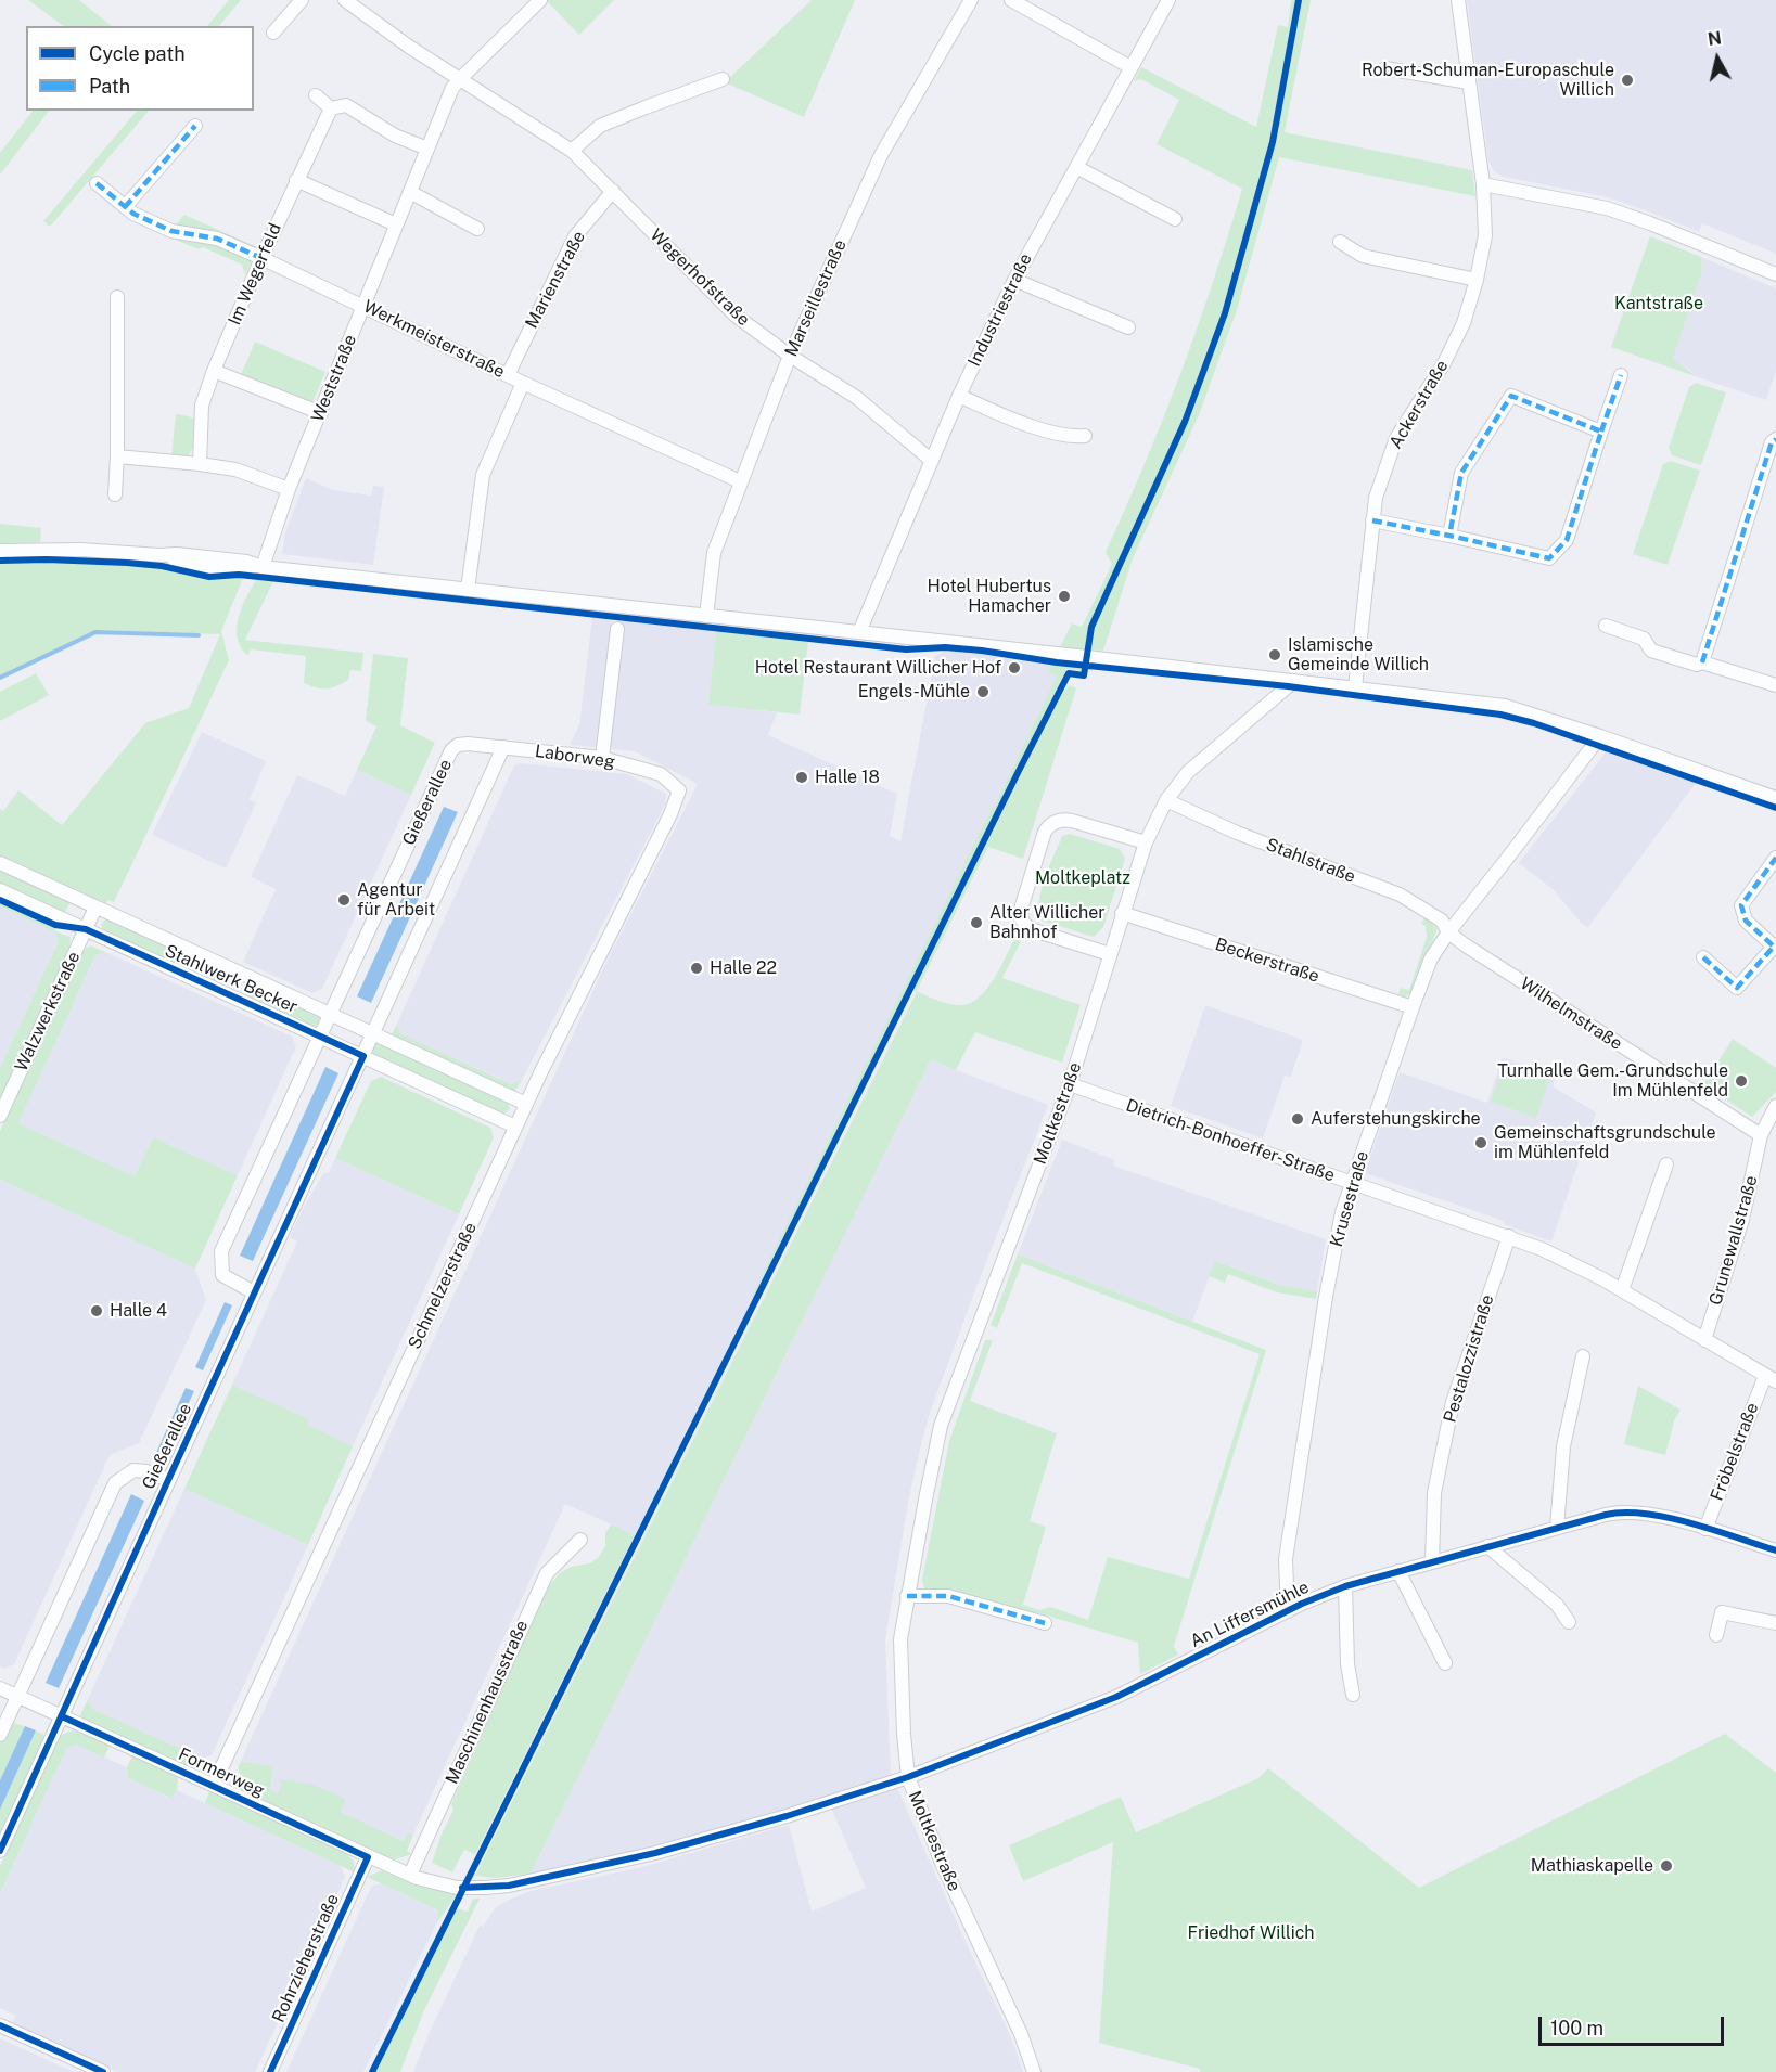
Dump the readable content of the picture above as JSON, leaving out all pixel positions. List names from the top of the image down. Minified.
{"streets":{"street":["Im Wegerfeld","Wegerhofstraße","Marienstraße","Marseillestraße","Industriestraße","Werkmeisterstraße","Weststraße","Ackerstraße","Laborweg","Gießerallee","Stahlstraße","Beckerstraße","Stahlwerk Becker","Walzwerkstraße","Wilhelmstraße","Moltkestraße","Dietrich-Bonhoeffer-Straße","Krusestraße","Grunewallstraße","Schmelzerstraße","Pestalozzistraße","Fröbelstraße","An Liffersmühle","Maschinenhausstraße","Formerweg","Rohrzieherstraße"]},"crossings":[["Im Wegerfeld","Werkmeisterstraße"],["Wegerhofstraße","Marienstraße"],["Wegerhofstraße","Marseillestraße"],["Wegerhofstraße","Industriestraße"],["Wegerhofstraße","Weststraße"],["Marienstraße","Werkmeisterstraße"],["Marseillestraße","Werkmeisterstraße"],["Werkmeisterstraße","Weststraße"],["Laborweg","Gießerallee"],["Laborweg","Schmelzerstraße"],["Gießerallee","Stahlwerk Becker"],["Gießerallee","Formerweg"],["Stahlstraße","Wilhelmstraße"],["Stahlstraße","Moltkestraße"],["Stahlstraße","Krusestraße"],["Beckerstraße","Moltkestraße"],["Beckerstraße","Krusestraße"],["Stahlwerk Becker","Walzwerkstraße"],["Stahlwerk Becker","Schmelzerstraße"],["Wilhelmstraße","Krusestraße"],["Wilhelmstraße","Grunewallstraße"],["Moltkestraße","Dietrich-Bonhoeffer-Straße"],["Moltkestraße","An Liffersmühle"],["Dietrich-Bonhoeffer-Straße","Krusestraße"],["Dietrich-Bonhoeffer-Straße","Grunewallstraße"],["Dietrich-Bonhoeffer-Straße","Pestalozzistraße"],["Dietrich-Bonhoeffer-Straße","Fröbelstraße"],["Krusestraße","An Liffersmühle"],["Schmelzerstraße","Formerweg"],["Pestalozzistraße","An Liffersmühle"],["Fröbelstraße","An Liffersmühle"],["An Liffersmühle","Formerweg"],["Maschinenhausstraße","Formerweg"],["Formerweg","Rohrzieherstraße"]],"parks":["Kantstraße","Moltkeplatz","Friedhof Willich"],"places":["Robert-Schuman-Europaschule Willich","Hotel Hubertus Hamacher","Islamische Gemeinde Willich","Hotel Restaurant Willicher Hof","Engels-Mühle","Halle 18","Agentur für Arbeit","Alter Willicher Bahnhof","Halle 22","Turnhalle Gem.-Grundschule Im Mühlenfeld","Auferstehungskirche","Gemeinschaftsgrundschule im Mühlenfeld","Halle 4","Mathiaskapelle"],"legend":["Cycle path","Path"],"scale_bar":"100 m","north":"top"}
